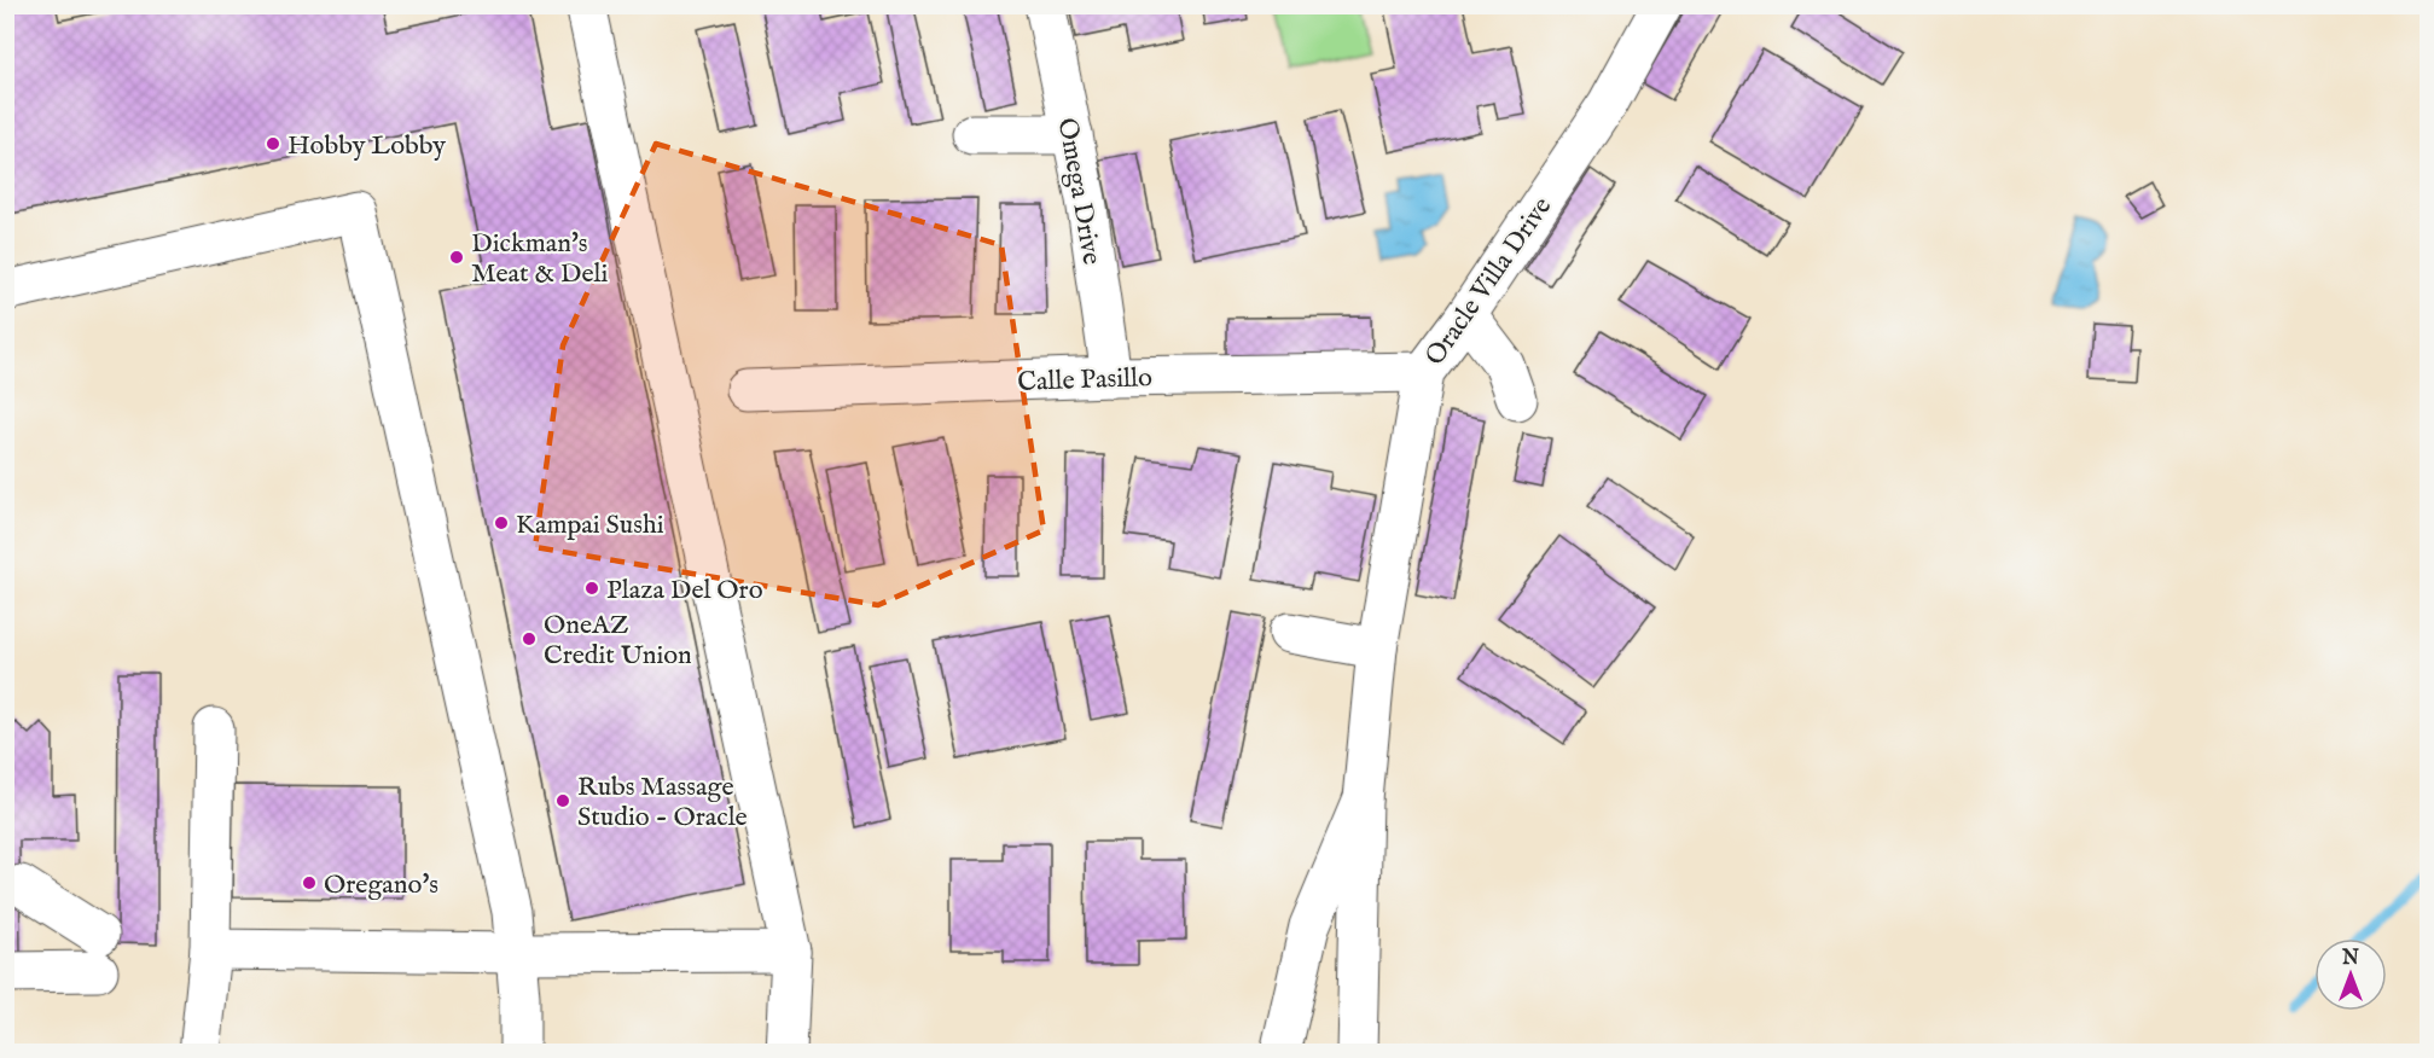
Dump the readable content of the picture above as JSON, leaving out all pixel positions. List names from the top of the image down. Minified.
{"streets":{"street":["Omega Drive","Oracle Villa Drive","Calle Pasillo"]},"crossings":[["Omega Drive","Calle Pasillo"],["Oracle Villa Drive","Calle Pasillo"]],"places":["Hobby Lobby","Dickman's Meat & Deli","Kampai Sushi","Plaza Del Oro","OneAZ Credit Union","Rubs Massage Studio - Oracle","Oregano's"],"north":"top"}
